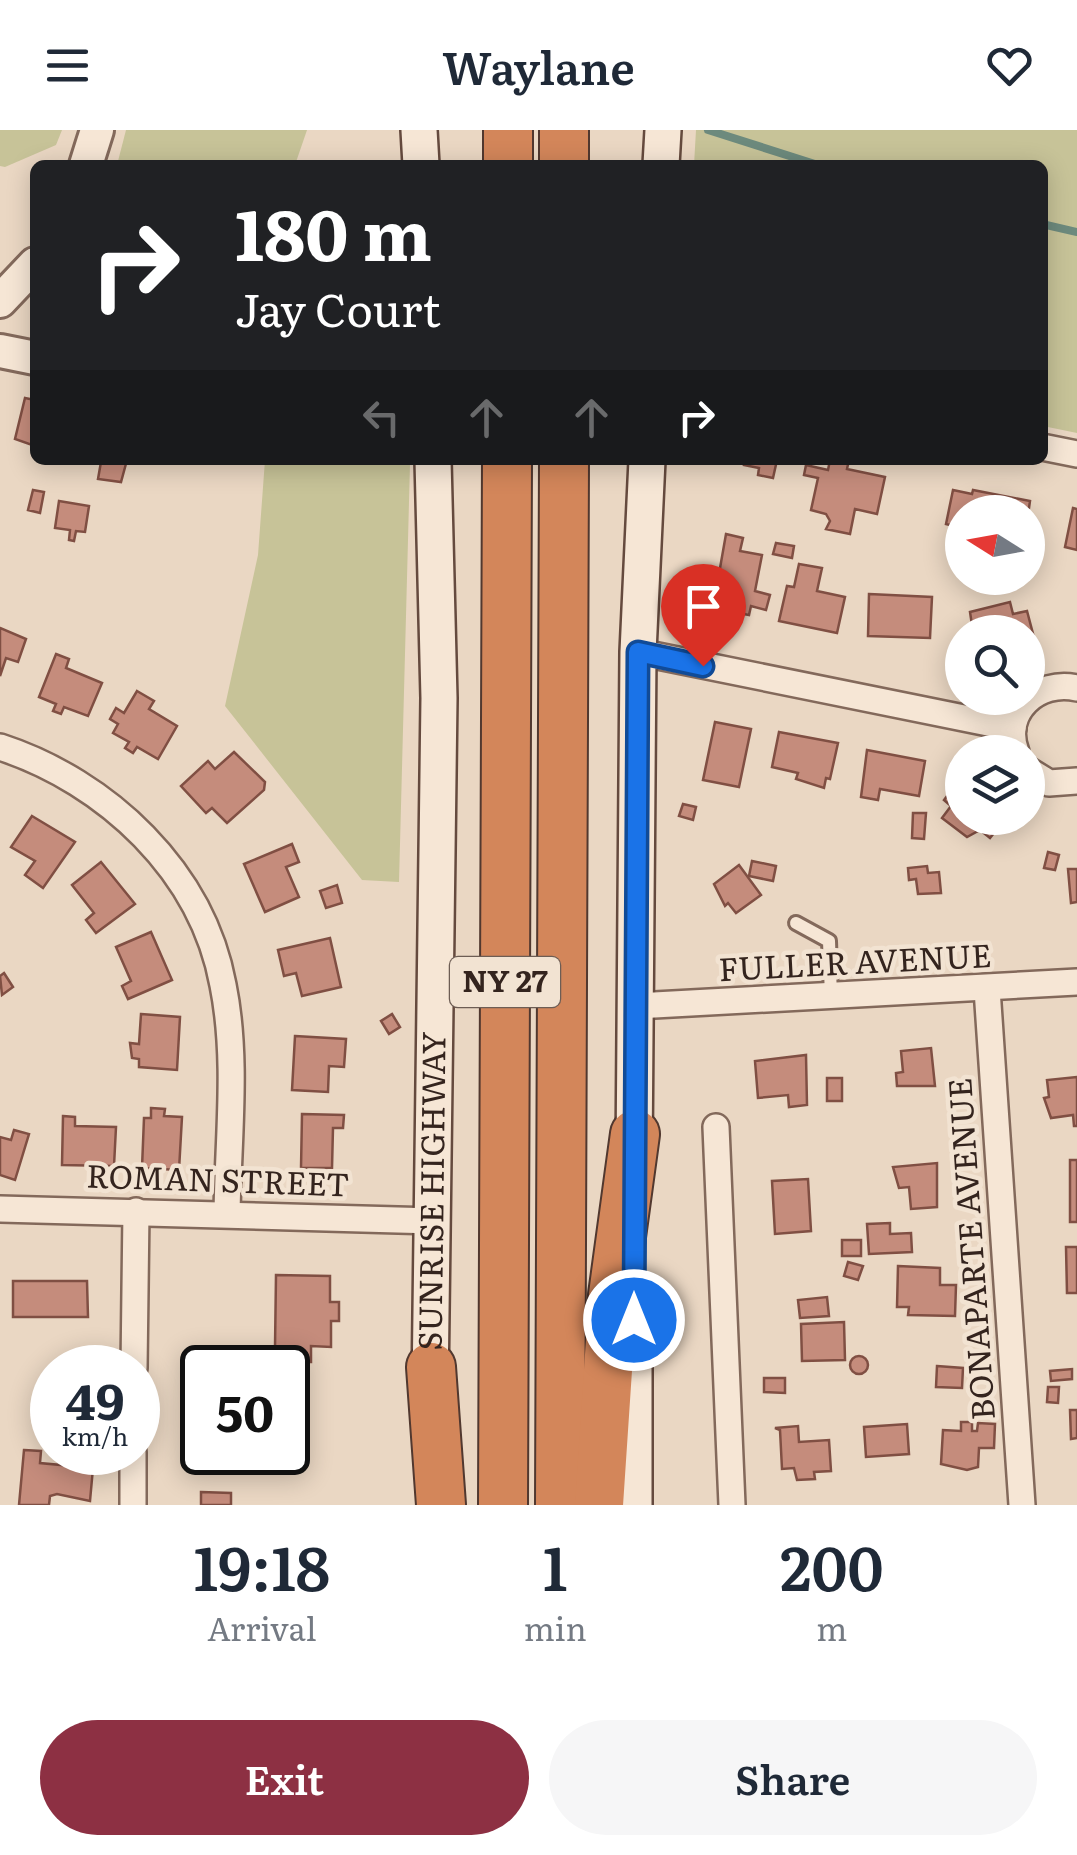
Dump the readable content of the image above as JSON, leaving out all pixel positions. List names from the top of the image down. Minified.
{"streets":{"highway":["NY 27","SUNRISE HIGHWAY"],"street":["FULLER AVENUE","ROMAN STREET","BONAPARTE AVENUE"]},"crossings":[["FULLER AVENUE","BONAPARTE AVENUE"],["ROMAN STREET","SUNRISE HIGHWAY"]],"north":"left","page":{"header":"Waylane","turn":["180 m","Jay Court"],"speed":"49 km/h","limit":"50","eta":["19:18","Arrival","1","min","200","m"],"buttons":["Exit","Share"]}}
